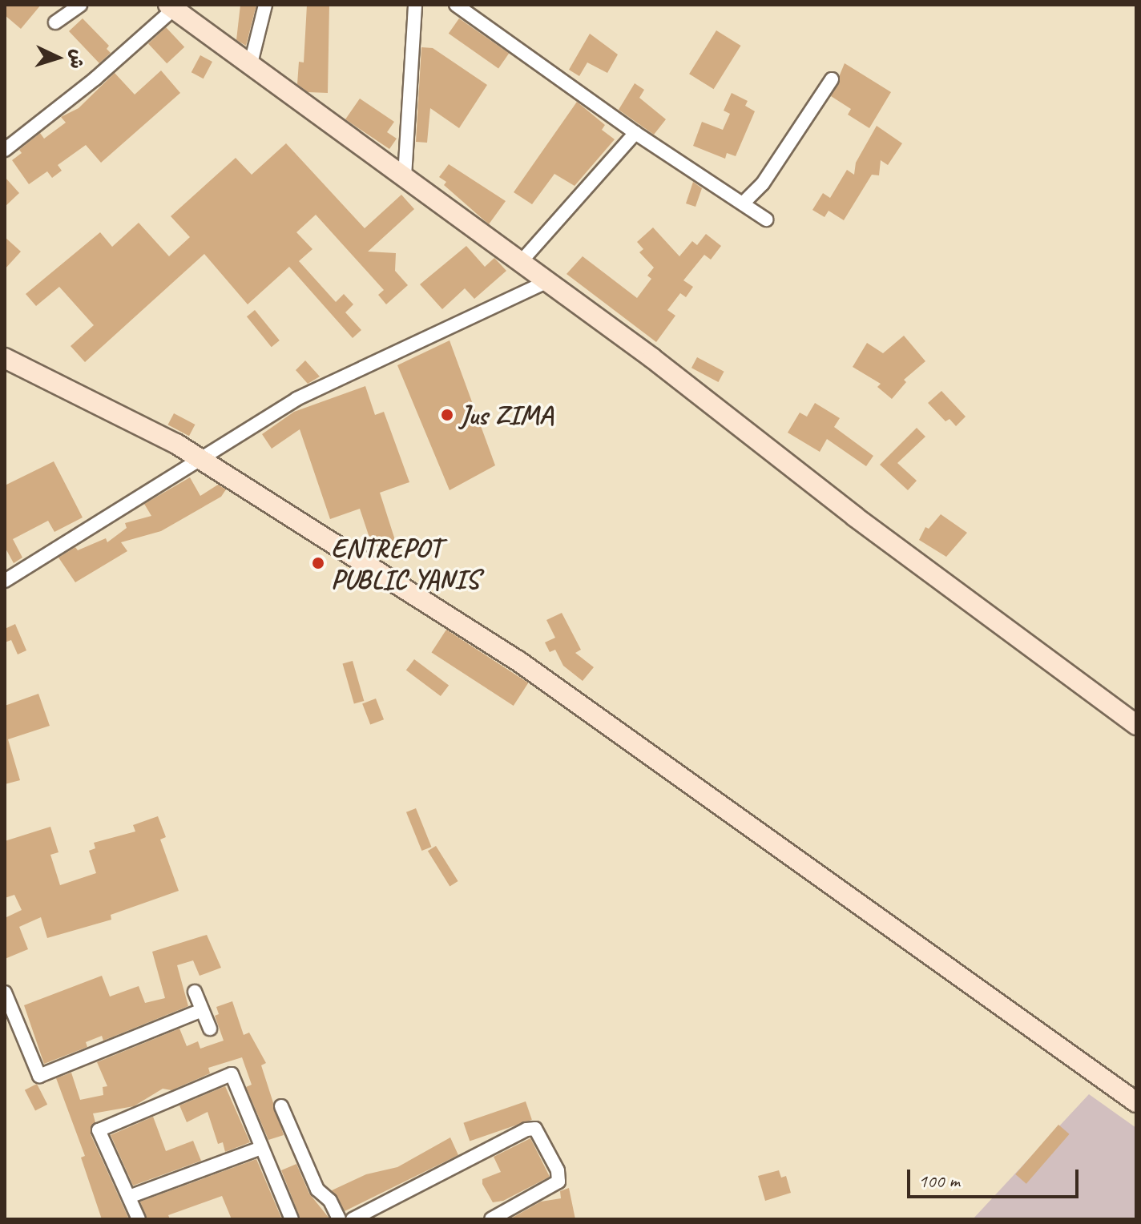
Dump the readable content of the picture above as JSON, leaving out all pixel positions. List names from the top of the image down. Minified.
{"places":["Jus ZIMA","ENTREPOT PUBLIC YANIS"],"scale_bar":"100 m","north":"right"}
